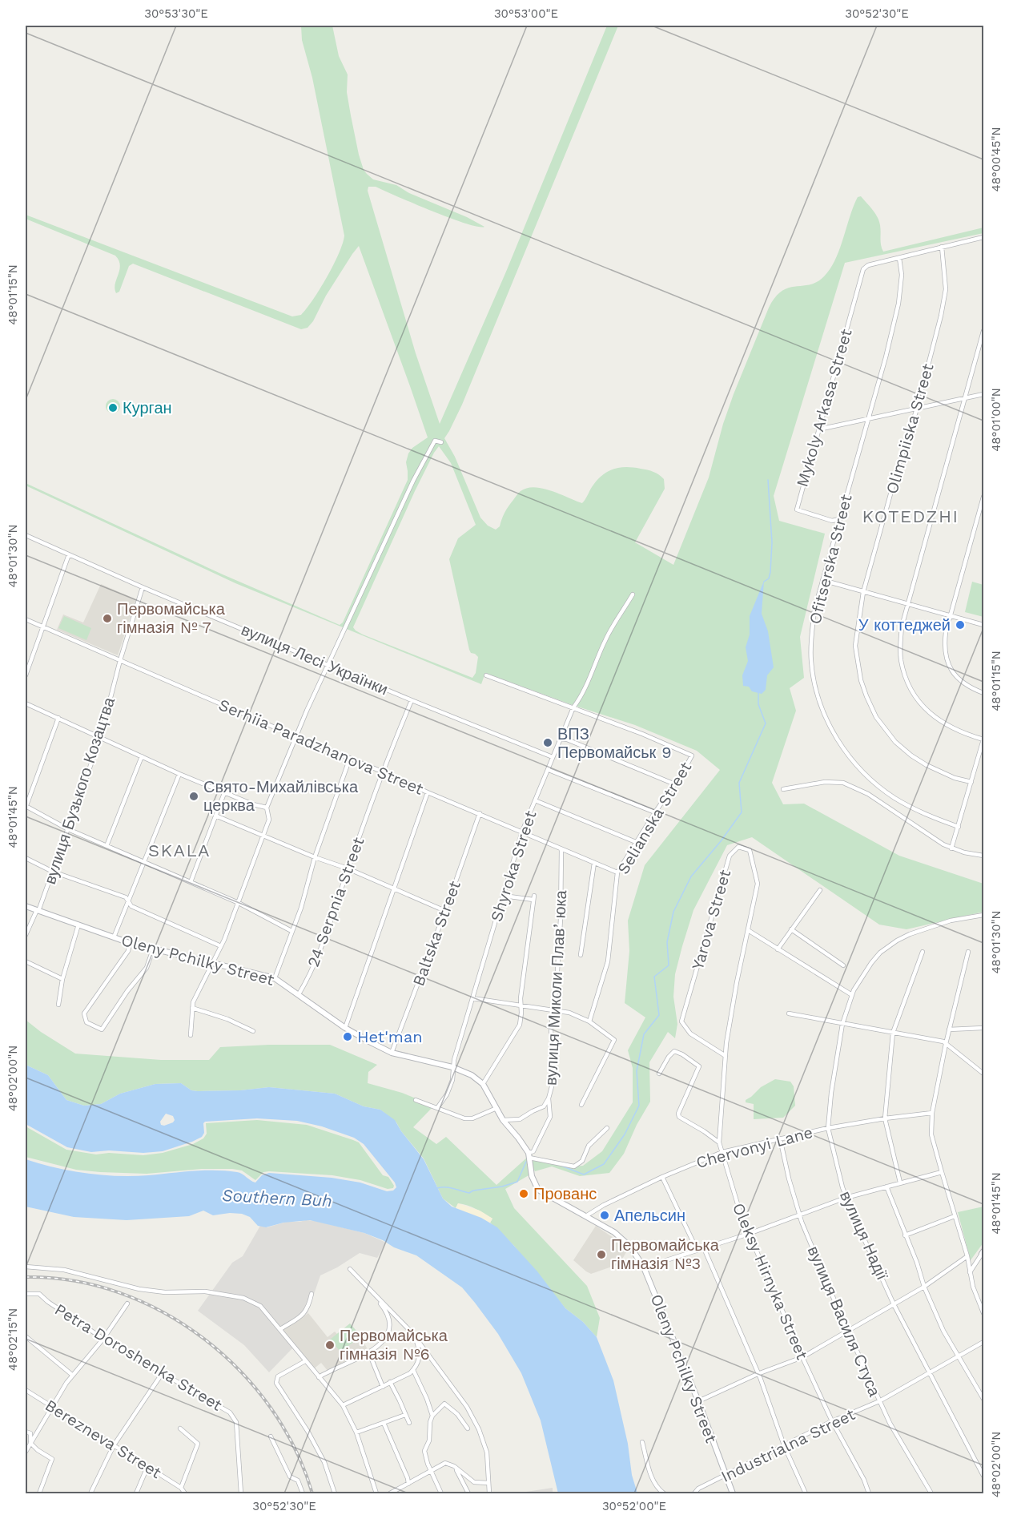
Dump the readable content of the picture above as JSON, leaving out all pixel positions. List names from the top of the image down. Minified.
{"streets":{"street":["Mykoly Arkasa Street","Olimpiiska Street","Ofitserska Street","вулиця Лесі Українки","Serhiia Paradzhanova Street","вулиця Бузького Козацтва","Selianska Street","Shyroka Street","24 Serpnia Street","Yarova Street","Baltska Street","Oleny Pchilky Street","вулиця Миколи Плавʼюка","Chervonyi Lane","вулиця Надії","Oleksy Hirnyka Street","вулиця Василя Стуса","Petra Doroshenka Street","Berezneva Street","Industrialna Street"]},"crossings":[["Mykoly Arkasa Street","Ofitserska Street"],["вулиця Лесі Українки","вулиця Бузького Козацтва"],["вулиця Лесі Українки","Shyroka Street"],["вулиця Лесі Українки","24 Serpnia Street"],["Serhiia Paradzhanova Street","вулиця Бузького Козацтва"],["Serhiia Paradzhanova Street","Selianska Street"],["Serhiia Paradzhanova Street","Shyroka Street"],["Serhiia Paradzhanova Street","24 Serpnia Street"],["Serhiia Paradzhanova Street","Baltska Street"],["Serhiia Paradzhanova Street","вулиця Миколи Плавʼюка"],["вулиця Бузького Козацтва","Oleny Pchilky Street"],["Selianska Street","Shyroka Street"],["Shyroka Street","Oleny Pchilky Street"],["24 Serpnia Street","Oleny Pchilky Street"],["Yarova Street","Oleksy Hirnyka Street"],["Baltska Street","Oleny Pchilky Street"],["Oleny Pchilky Street","вулиця Миколи Плавʼюка"],["Oleny Pchilky Street","Chervonyi Lane"],["Oleny Pchilky Street","Industrialna Street"],["Chervonyi Lane","вулиця Надії"],["Chervonyi Lane","Oleksy Hirnyka Street"],["Chervonyi Lane","вулиця Василя Стуса"],["вулиця Надії","Industrialna Street"],["Oleksy Hirnyka Street","Industrialna Street"],["вулиця Василя Стуса","Industrialna Street"]],"districts":["KOTEDZHI","SKALA"],"water":["Southern Buh"],"places":["Курган","Первомайська гімназія № 7","У коттеджей","ВПЗ Первомайськ 9","Свято-Михайлівська церква","Het'man","Прованс","Апельсин","Первомайська гімназія №3","Первомайська гімназія №6"],"coordinates":["30°53'30\"E","30°53'00\"E","30°52'30\"E","48°00'45\"N","48°01'15\"N","48°01'00\"N","48°01'30\"N","48°01'45\"N","48°02'00\"N","48°02'15\"N","30°52'00\"E"]}
